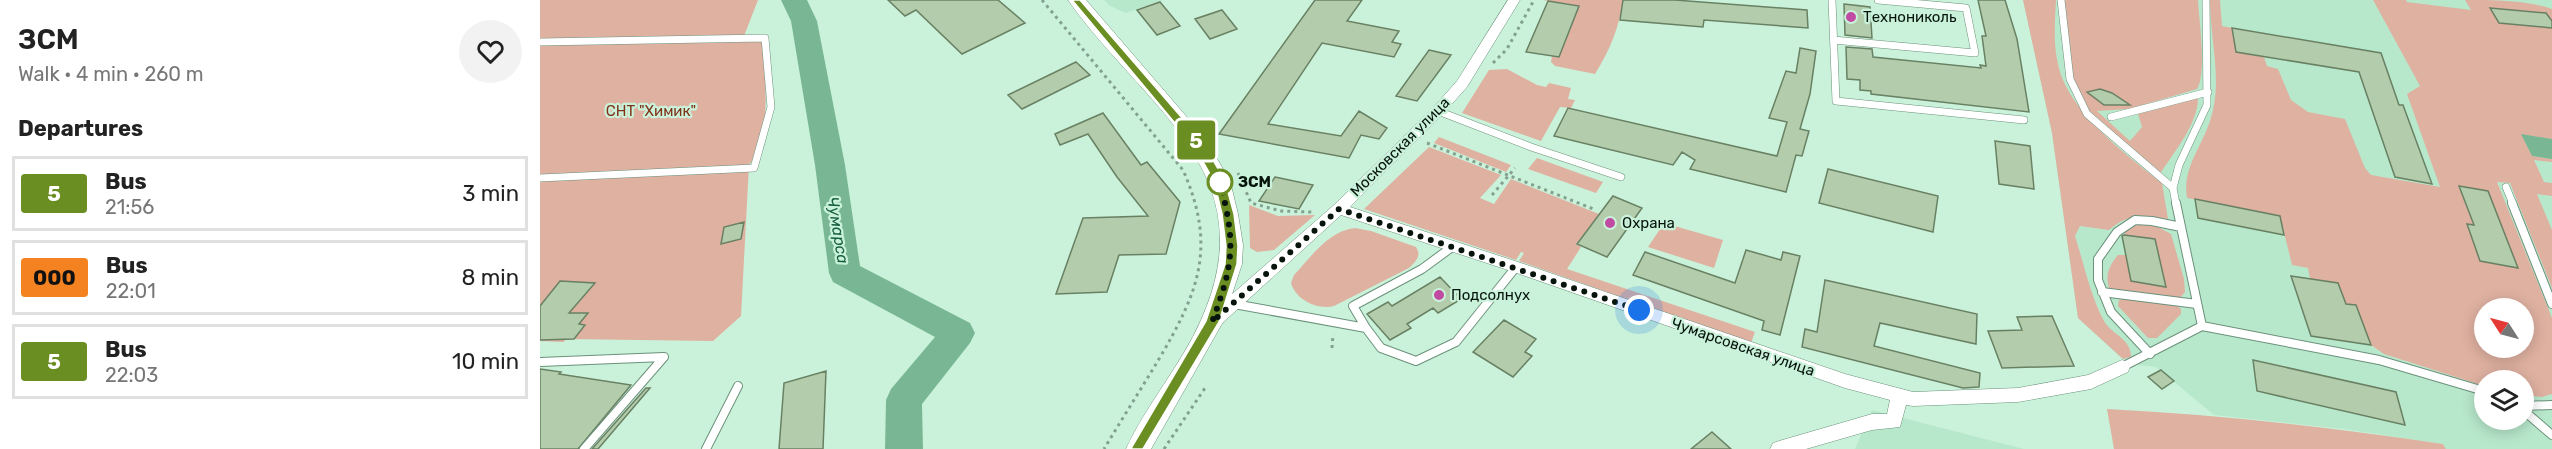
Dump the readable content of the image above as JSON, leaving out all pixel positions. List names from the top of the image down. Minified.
{"streets":{"main road":["Московская улица"],"street":["Чумарсовская улица"]},"crossings":[["Московская улица","Чумарсовская улица"]],"water":["Чумарса"],"parks":["СНТ \"Химик\""],"places":["Технониколь","ЗСМ","Охрана","Подсолнух"],"lines":["bus line 5"],"north":"top left","page":{"heading":[["ЗСМ","Walk · 4 min · 260 m"],"Departures"],"on_map":"5","list":[{"mark":"5","name":"Bus","note":"21:56","value":"3 min"},{"mark":"000","name":"Bus","note":"22:01","value":"8 min"},{"mark":"5","name":"Bus","note":"22:03","value":"10 min"}]}}
